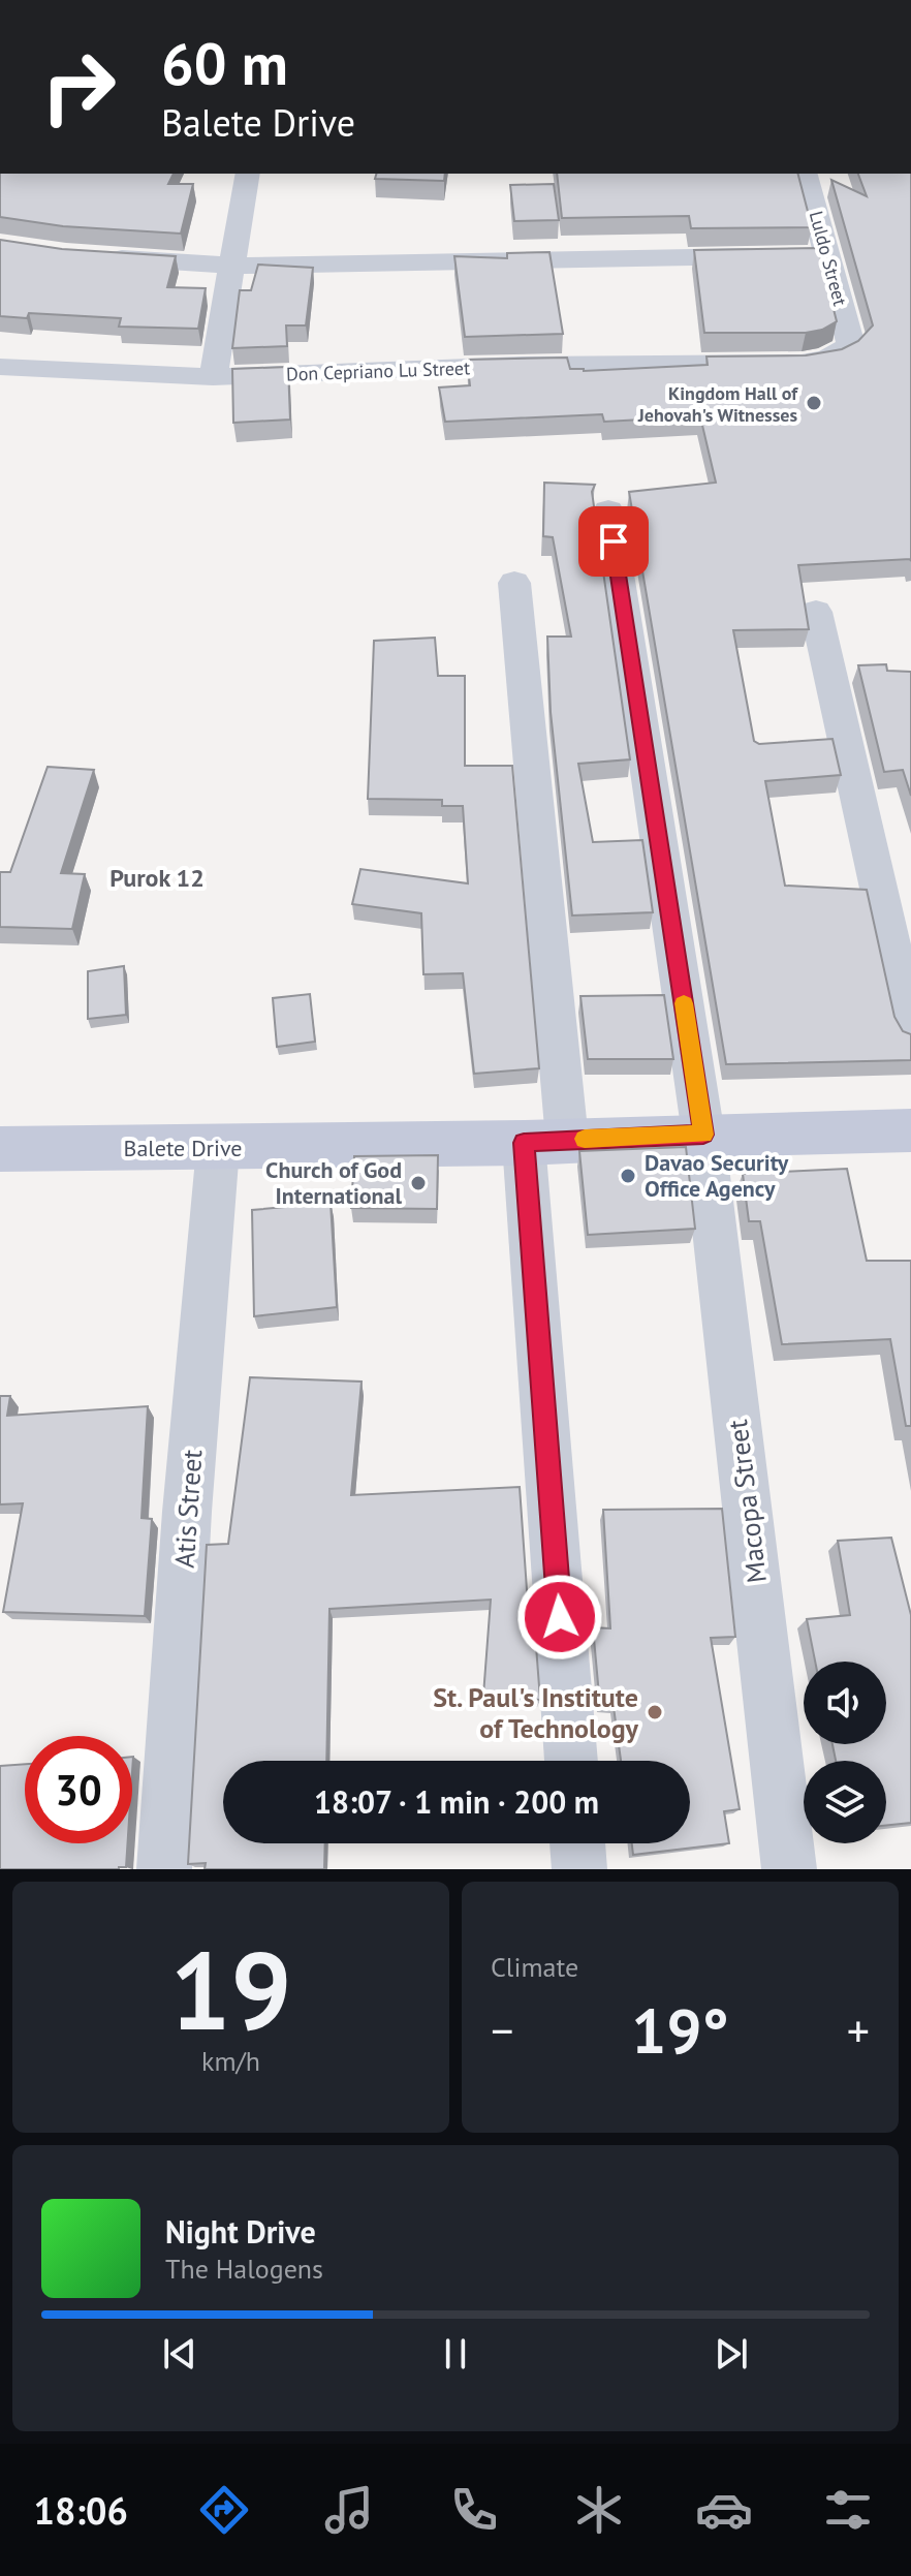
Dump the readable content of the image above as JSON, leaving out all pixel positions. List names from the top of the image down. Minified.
{"streets":{"street":["Luldo Street","Don Cepriano Lu Street","Balete Drive","Macopa Street","Atis Street"]},"crossings":[["Luldo Street","Don Cepriano Lu Street"],["Balete Drive","Macopa Street"],["Balete Drive","Atis Street"]],"districts":["Purok 12"],"places":["Kingdom Hall of Jehovah's Witnesses","Davao Security Office Agency","Church of God International","St. Paul's Institute of Technology"],"page":{"turn":["60 m","Balete Drive"],"limit":"30","trip":"18:07 · 1 min · 200 m","tile":[["19","km/h"],"Climate"],"heat":["−","19°","+"],"song":["Night Drive","The Halogens"],"tabs":"18:06"}}
